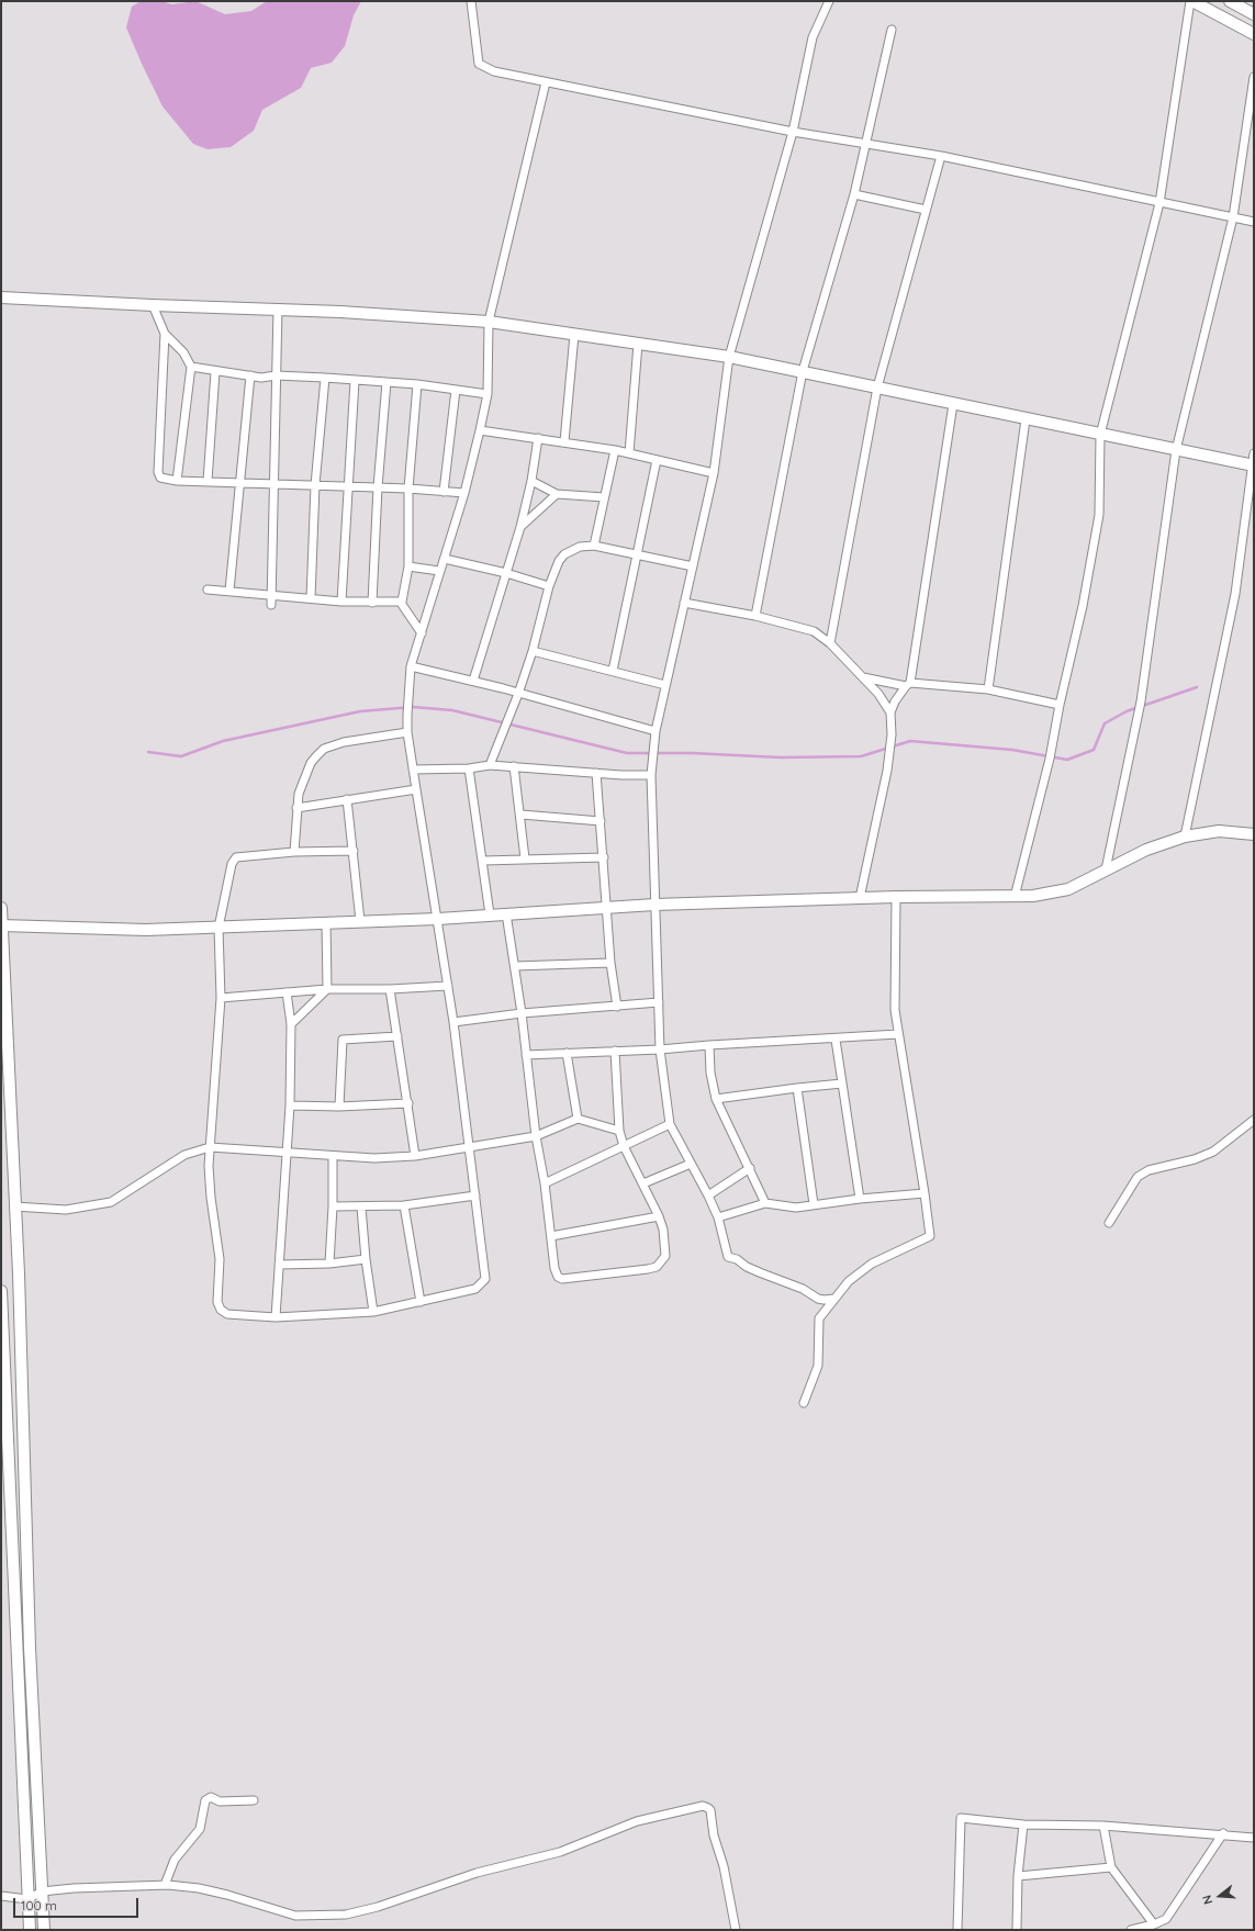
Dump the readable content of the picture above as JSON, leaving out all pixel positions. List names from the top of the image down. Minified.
{"scale_bar":"100 m","north":"left"}
